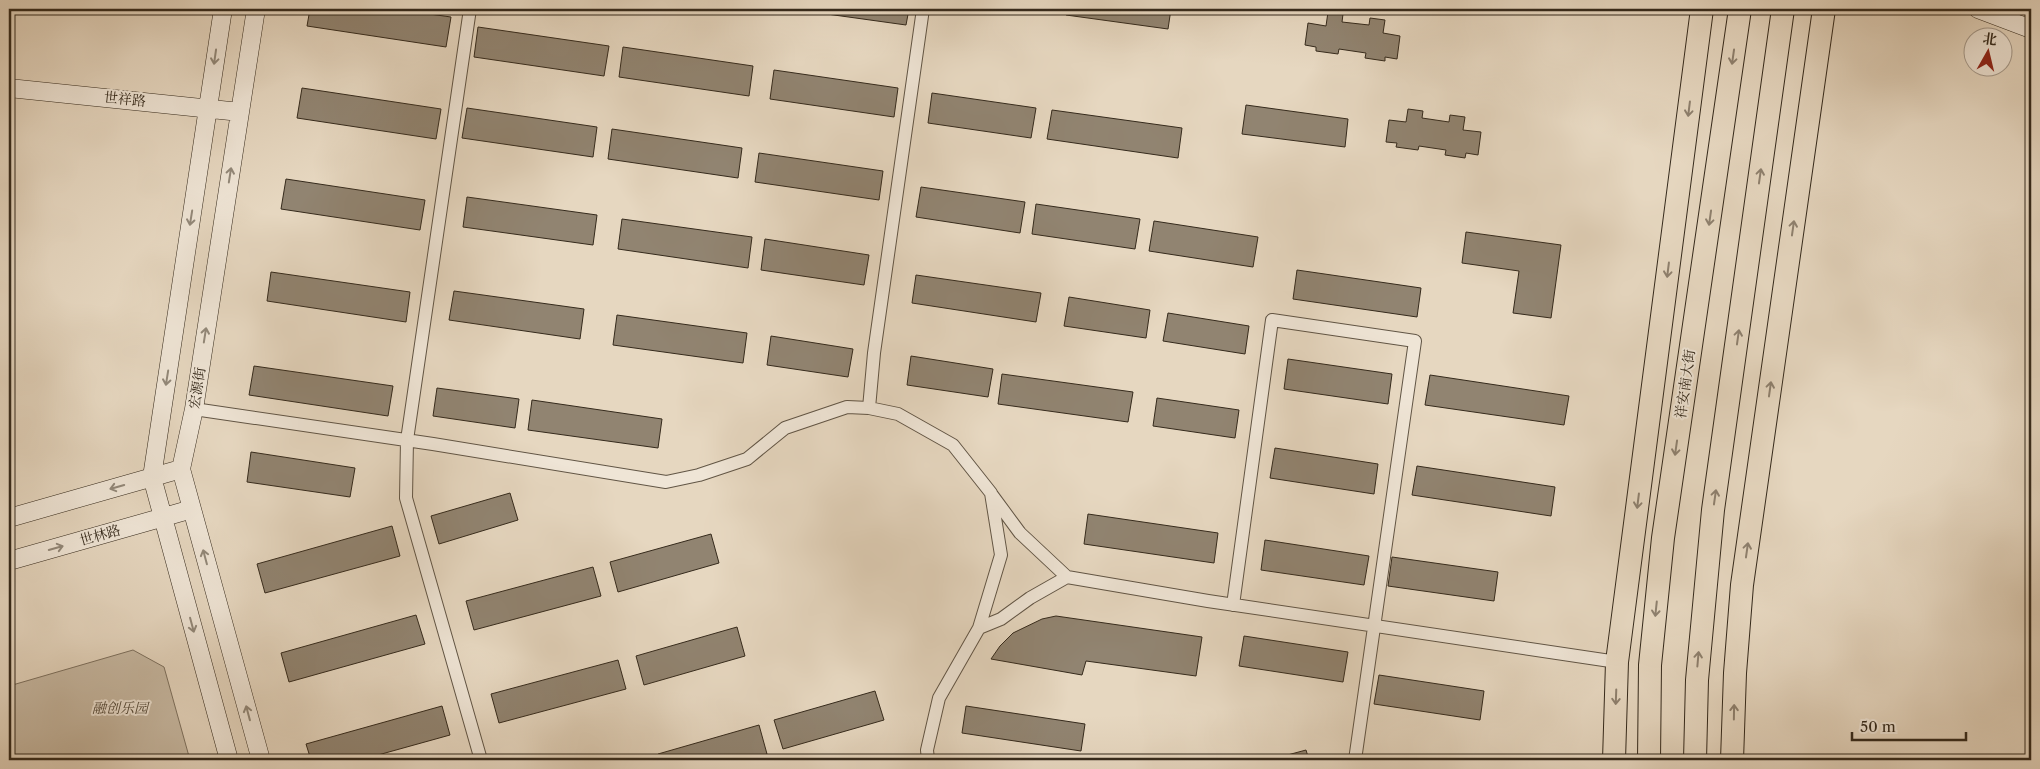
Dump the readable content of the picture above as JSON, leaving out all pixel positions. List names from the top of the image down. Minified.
{"streets":{"highway":["祥安南大街"],"main road":["世祥路","宏源街","世林路"]},"crossings":[["世祥路","宏源街"],["宏源街","世林路"]],"parks":["融创乐园"],"scale_bar":"50 m","north":"top"}
